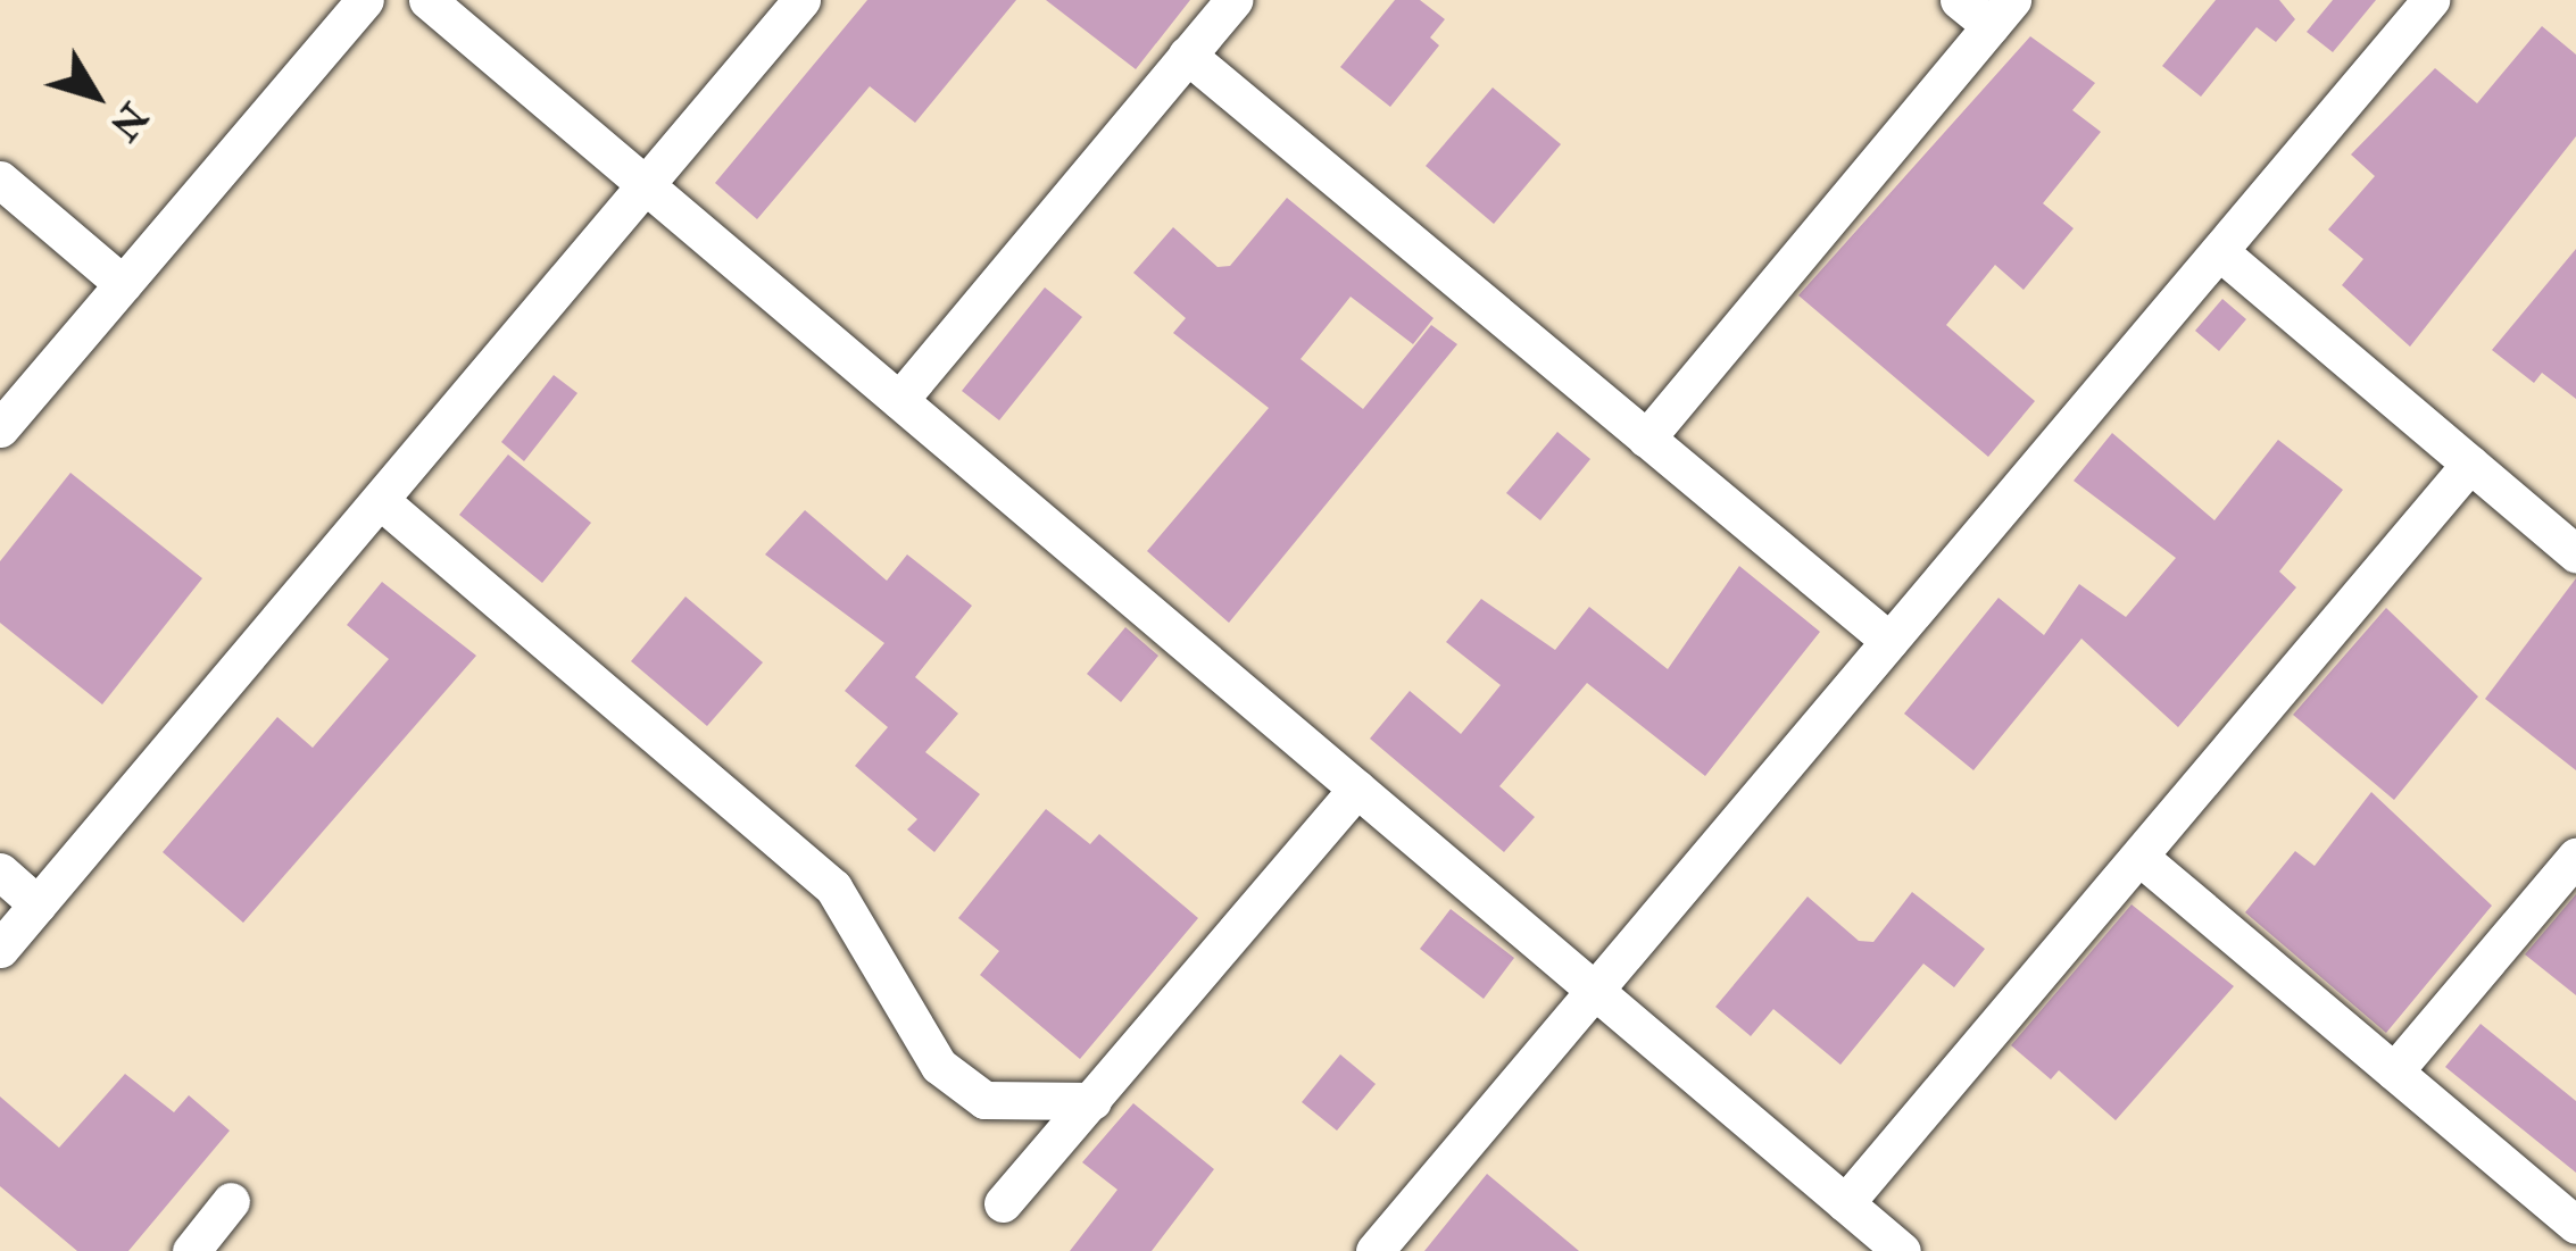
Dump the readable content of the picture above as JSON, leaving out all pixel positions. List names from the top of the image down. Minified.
{"north":"bottom right"}
